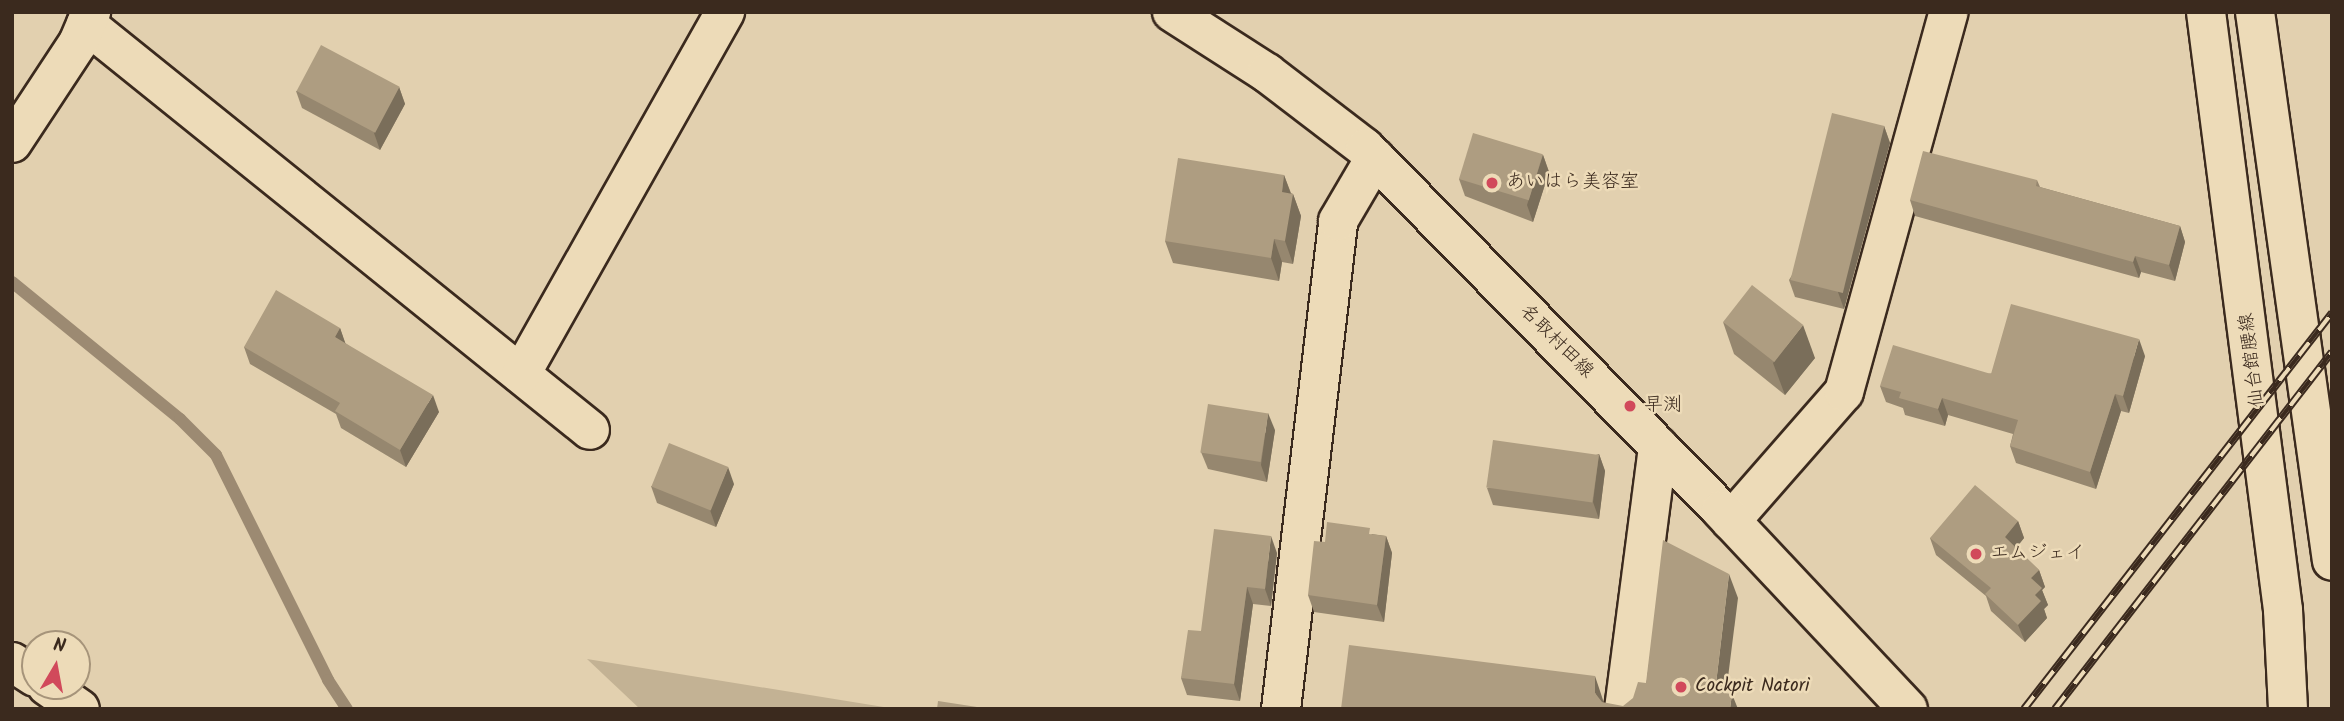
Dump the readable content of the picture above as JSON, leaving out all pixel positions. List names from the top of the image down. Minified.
{"streets":{"street":["名取村田線","仙台館腰線"]},"places":["あいはら美容室","早渕","エムジェイ","Cockpit Natori"],"north":"top"}
